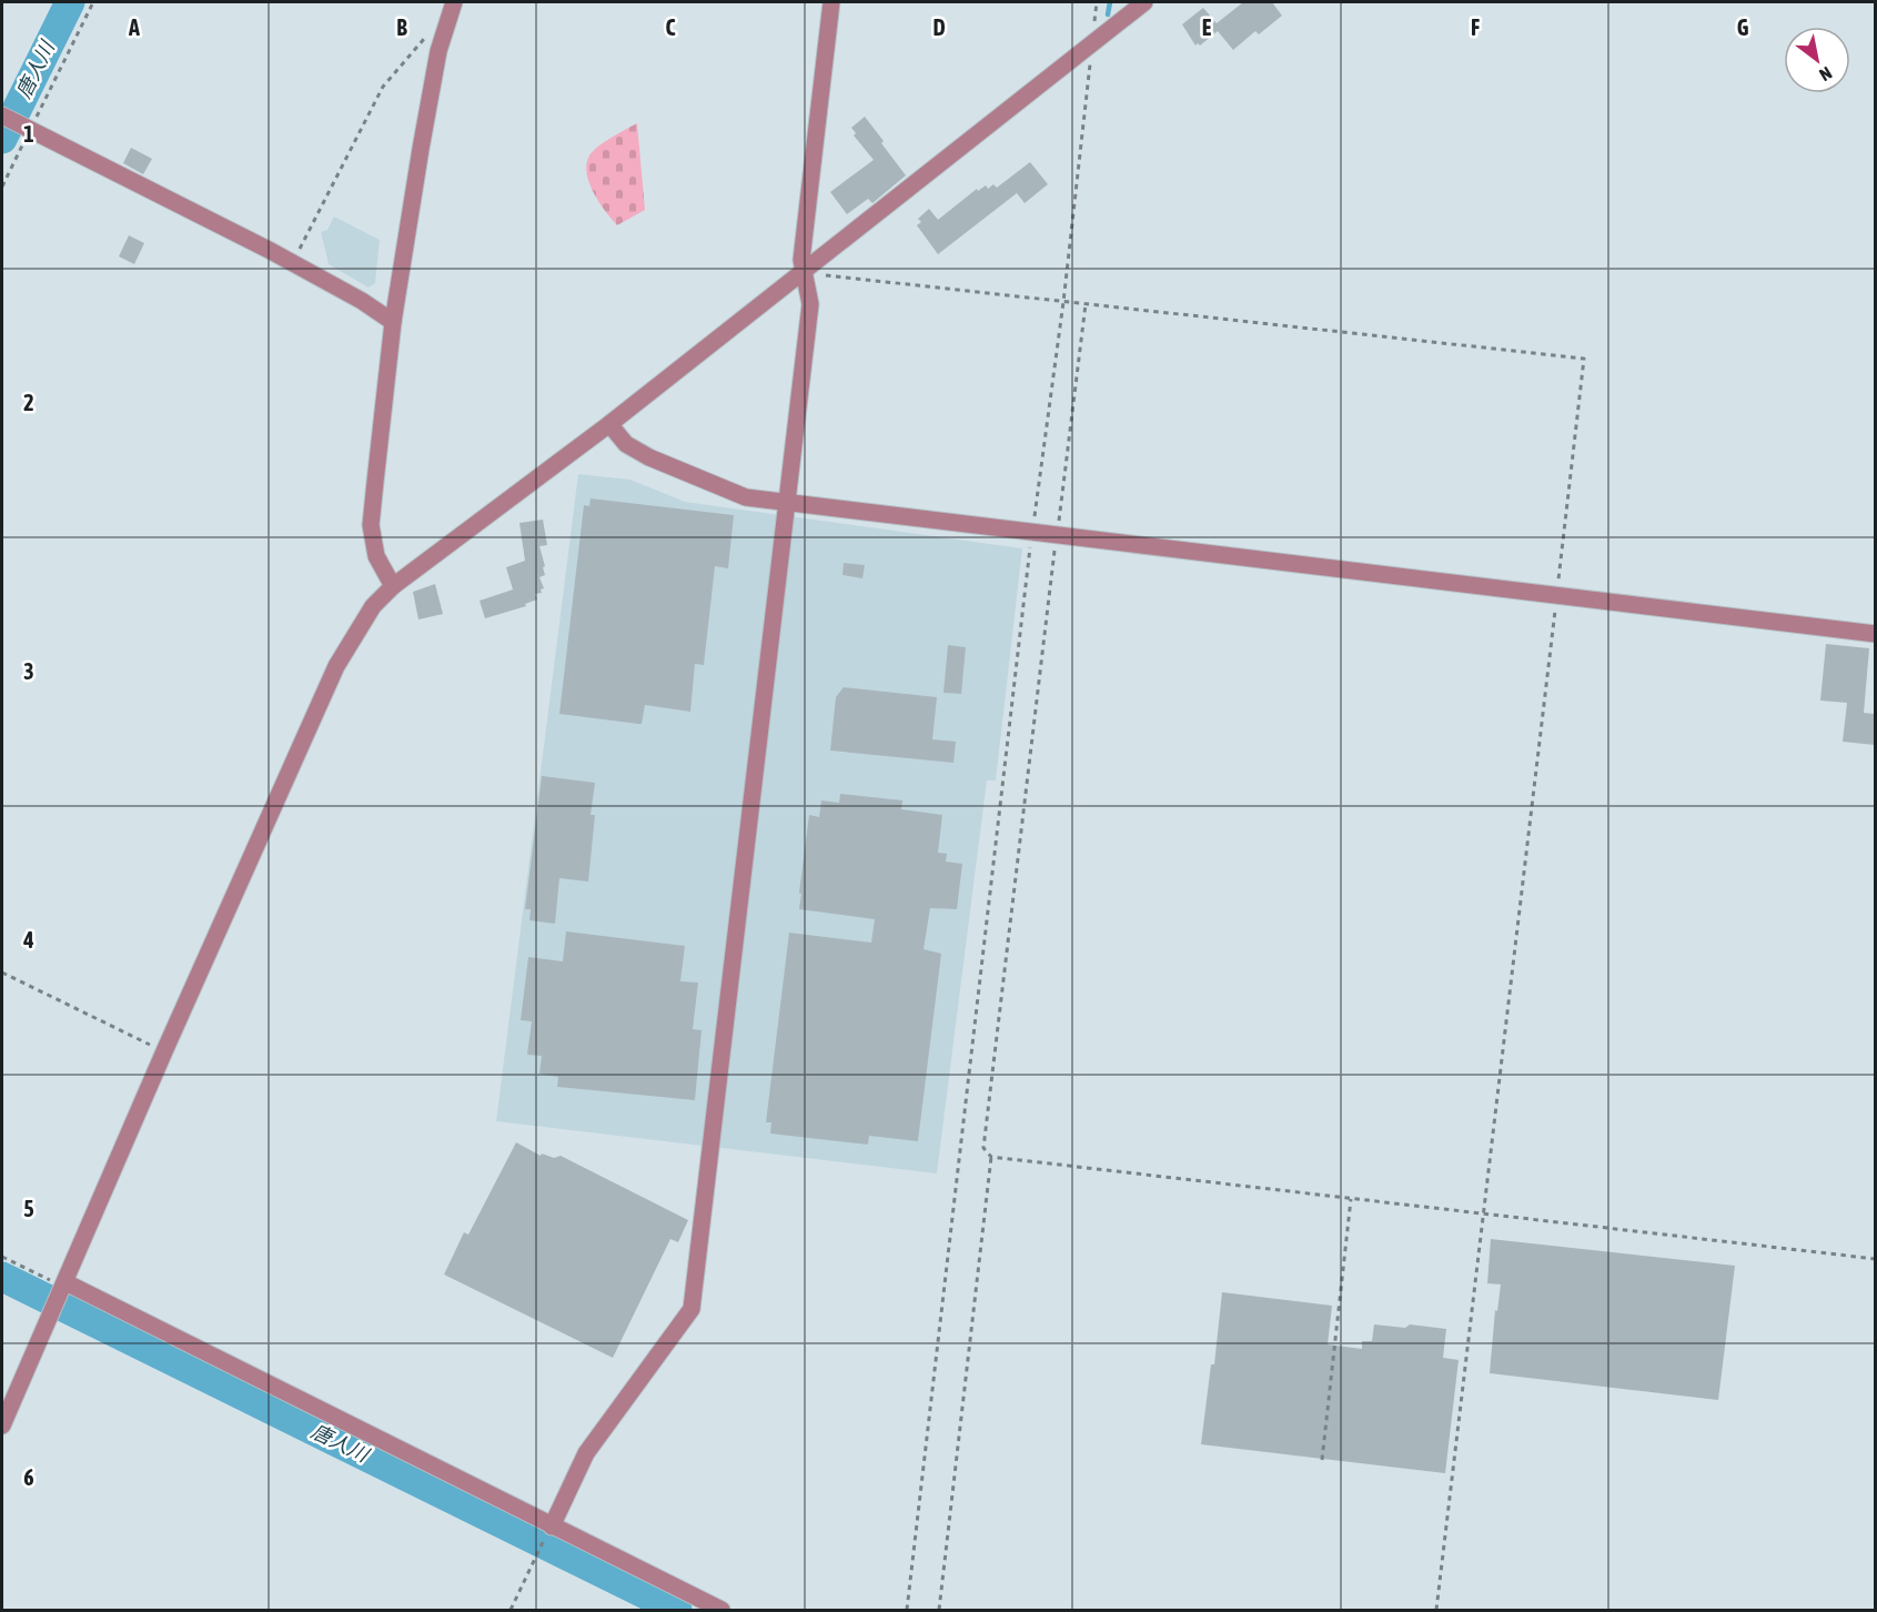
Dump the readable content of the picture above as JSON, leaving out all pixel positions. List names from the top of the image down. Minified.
{"water":["唐人川"],"north":"bottom right","grid":{"columns":["A","B","C","D","E","F","G"],"rows":["1","2","3","4","5","6"]}}
